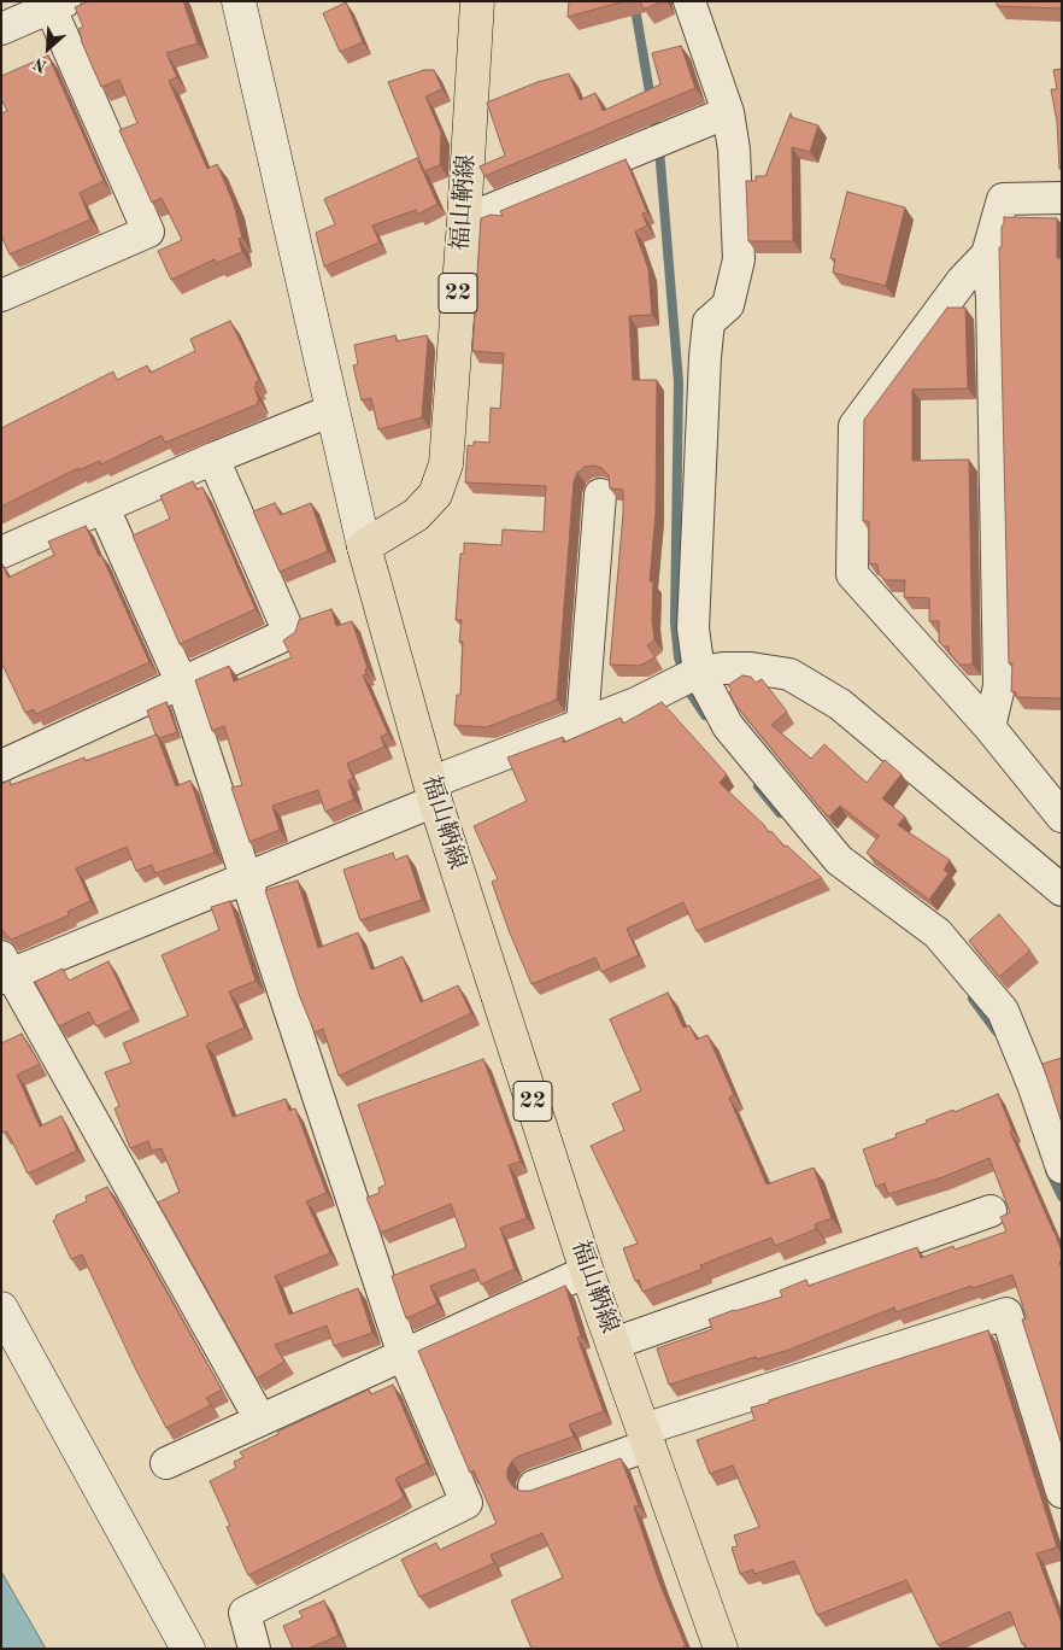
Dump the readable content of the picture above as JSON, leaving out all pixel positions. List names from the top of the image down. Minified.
{"streets":{"main road":["福山鞆線","22"]},"north":"bottom left"}
